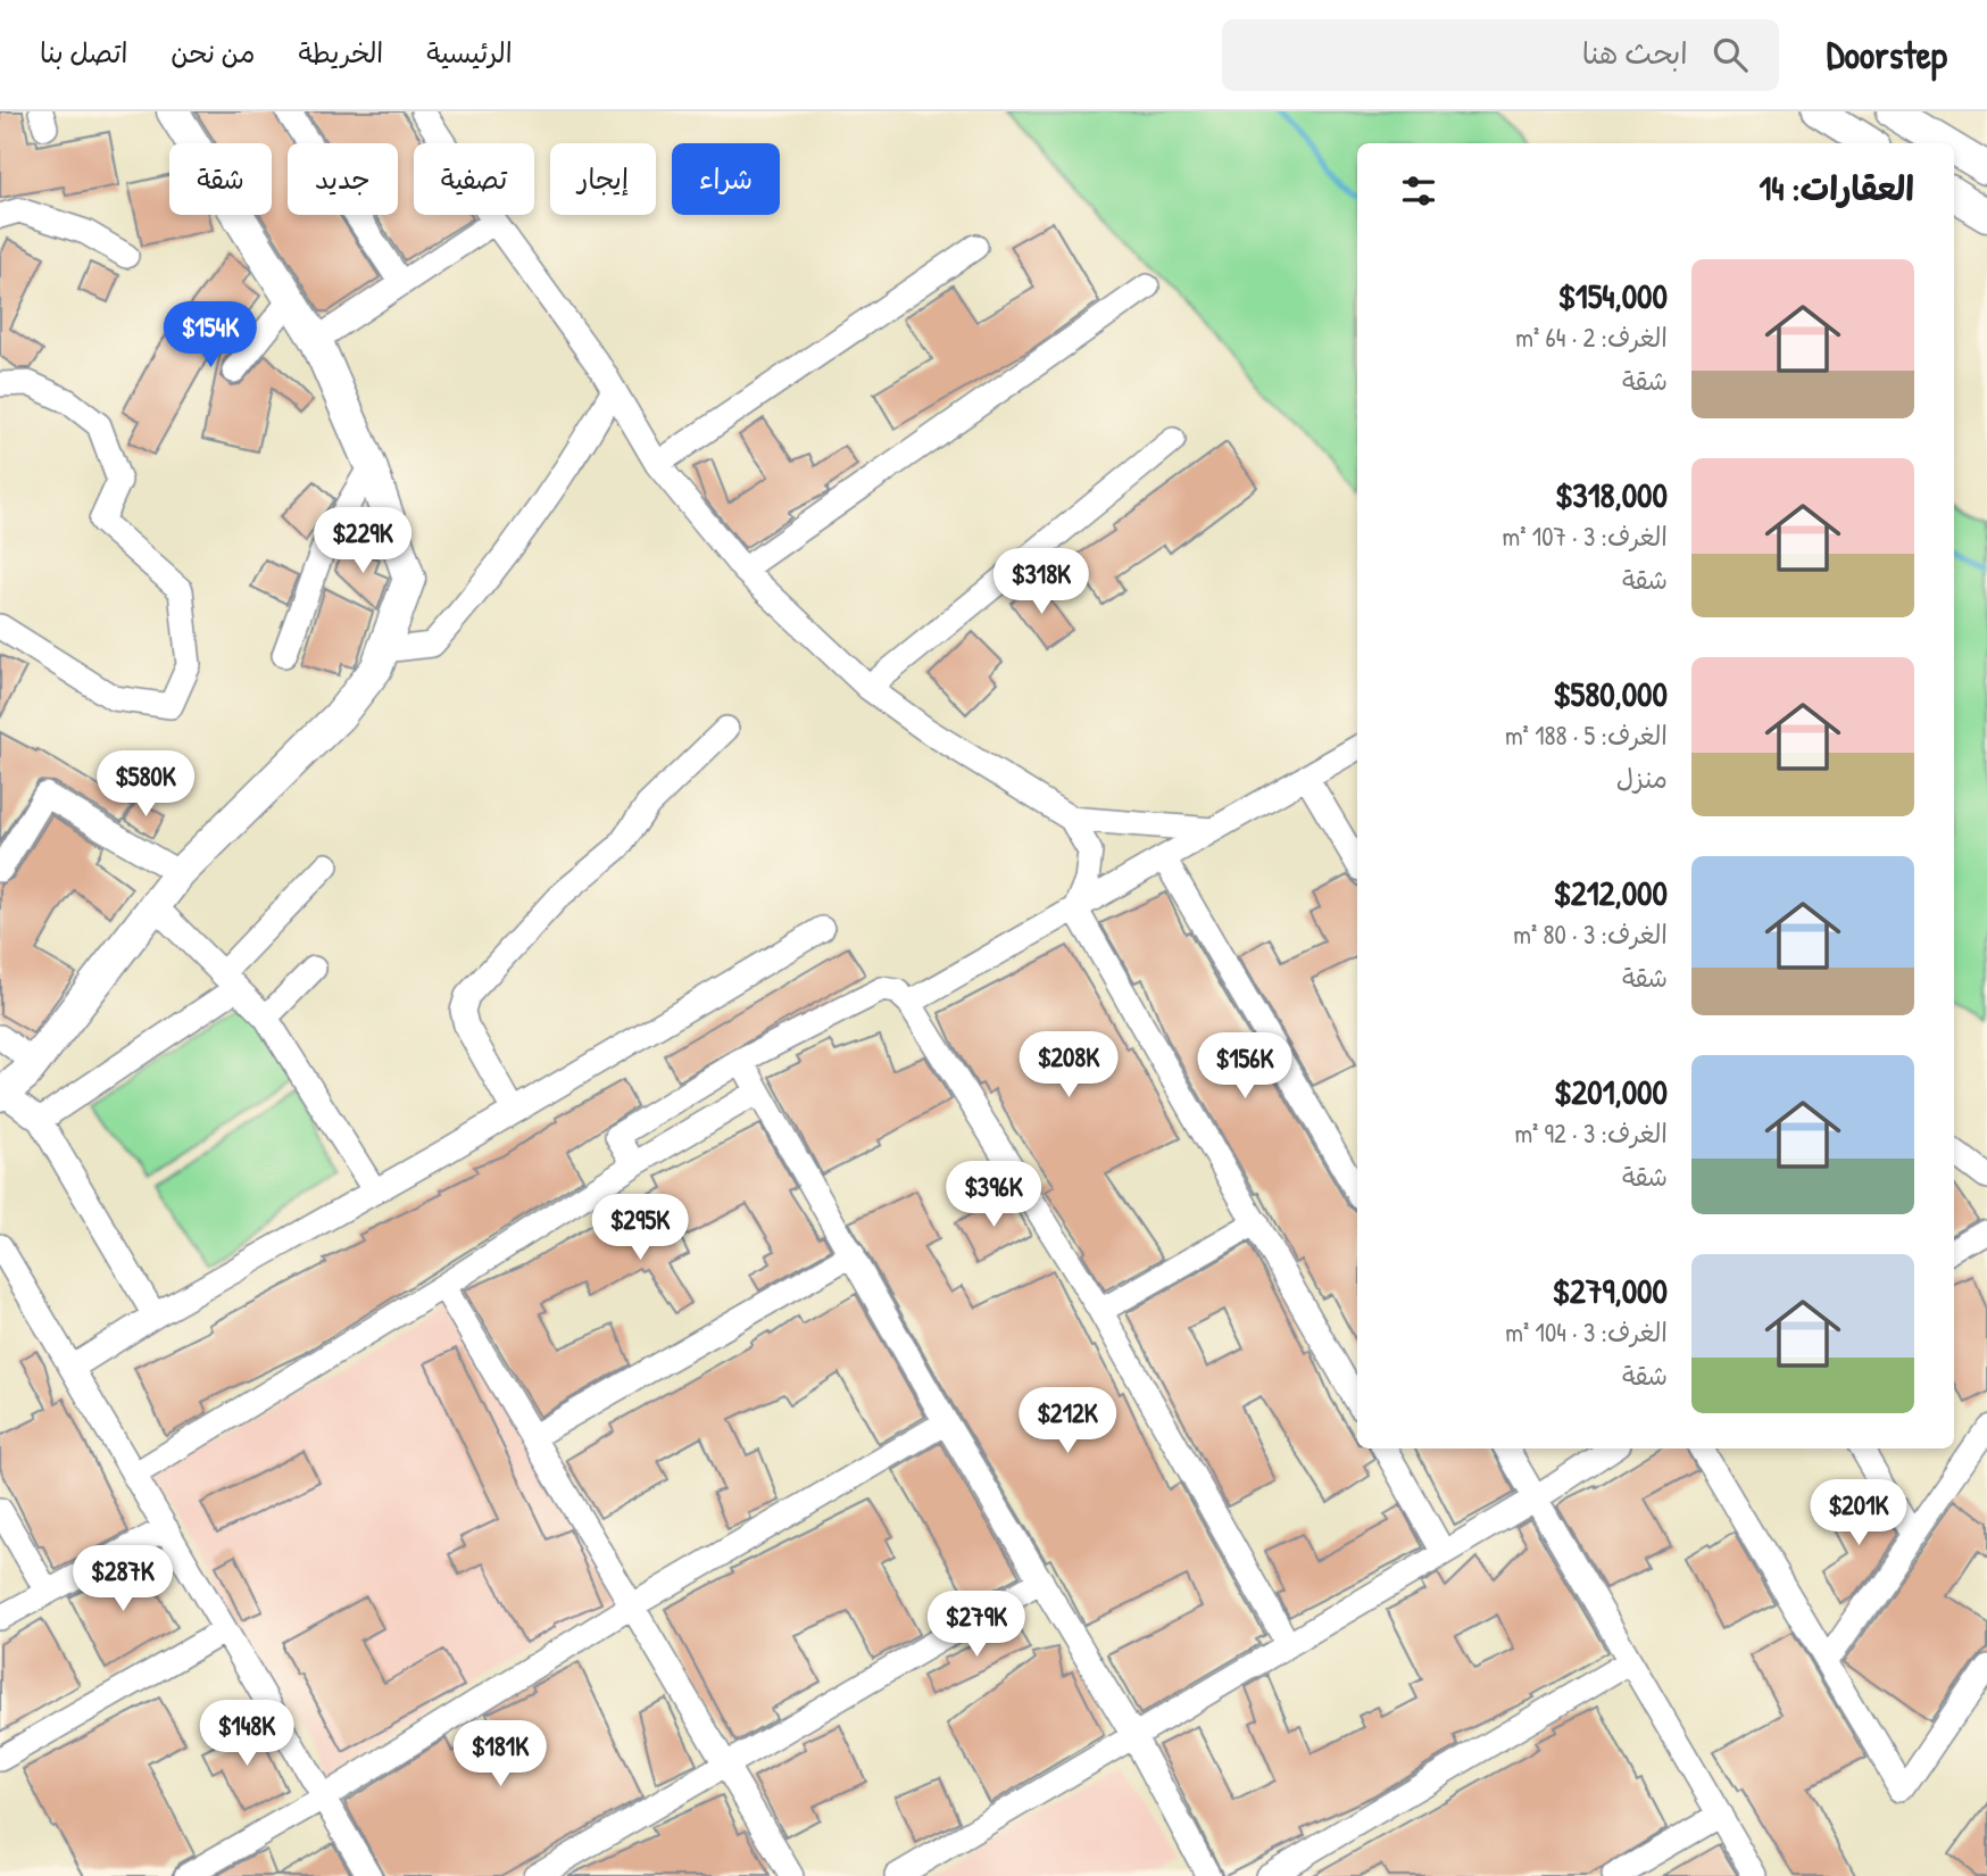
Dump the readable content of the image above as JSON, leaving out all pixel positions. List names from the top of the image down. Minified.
{"page":{"header":"Doorstep","search":"ابحث هنا","nav":["الرئيسية","الخريطة","من نحن","اتصل بنا"],"chip":["شراء","إيجار","تصفية","جديد","شقة"],"heading":"العقارات: 14","list":[{"name":"$154,000","note":"الغرف: 2 · 64 m² · شقة"},{"name":"$318,000","note":"الغرف: 3 · 107 m² · شقة"},{"name":"$580,000","note":"الغرف: 5 · 188 m² · منزل"},{"name":"$212,000","note":"الغرف: 3 · 80 m² · شقة"},{"name":"$201,000","note":"الغرف: 3 · 92 m² · شقة"},{"name":"$279,000","note":"الغرف: 3 · 104 m² · شقة"}],"price":["$154K","$229K","$318K","$580K","$208K","$156K","$396K","$295K","$212K","$201K","$287K","$279K","$148K","$181K"]}}
